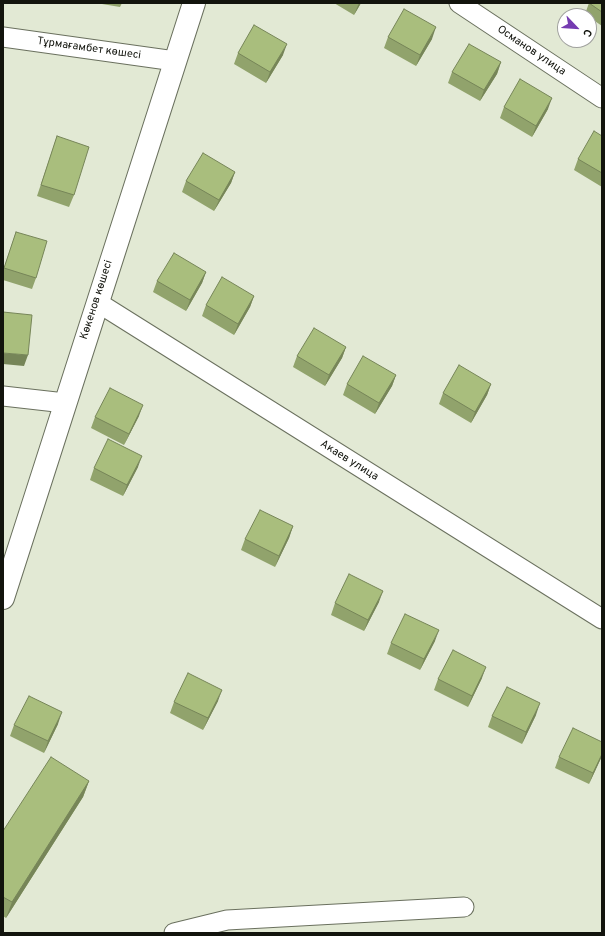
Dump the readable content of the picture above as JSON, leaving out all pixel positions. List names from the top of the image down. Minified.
{"streets":{"street":["Тұрмағамбет көшесі","Османов улица","Көкенов көшесі","Акаев улица"]},"crossings":[["Тұрмағамбет көшесі","Көкенов көшесі"],["Көкенов көшесі","Акаев улица"]],"north":"bottom right"}
